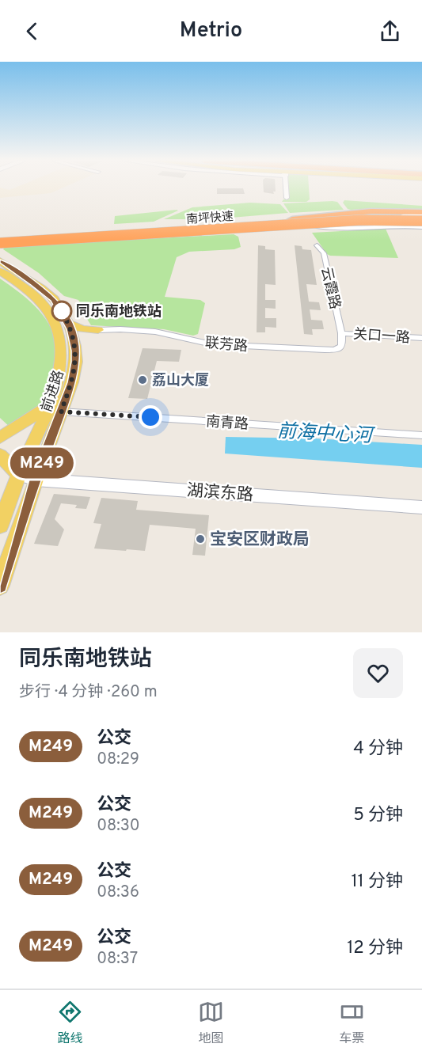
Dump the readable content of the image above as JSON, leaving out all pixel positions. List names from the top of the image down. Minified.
{"streets":{"highway":["南坪快速"],"main road":["前进路"],"street":["云霞路","关口一路","联芳路","南青路","湖滨东路"]},"crossings":[["云霞路","关口一路"],["云霞路","联芳路"],["关口一路","联芳路"],["前进路","南青路"],["前进路","湖滨东路"]],"water":["前海中心河"],"places":["同乐南地铁站","荔山大厦","宝安区财政局"],"lines":["bus line M249"],"page":{"header":"Metrio","on_map":"M249","heading":["同乐南地铁站","步行 · 4 分钟 · 260 m"],"list":[{"mark":"M249","name":"公交","note":"08:29","value":"4 分钟"},{"mark":"M249","name":"公交","note":"08:30","value":"5 分钟"},{"mark":"M249","name":"公交","note":"08:36","value":"11 分钟"},{"mark":"M249","name":"公交","note":"08:37","value":"12 分钟"}],"tabs":["路线","地图","车票"]}}
